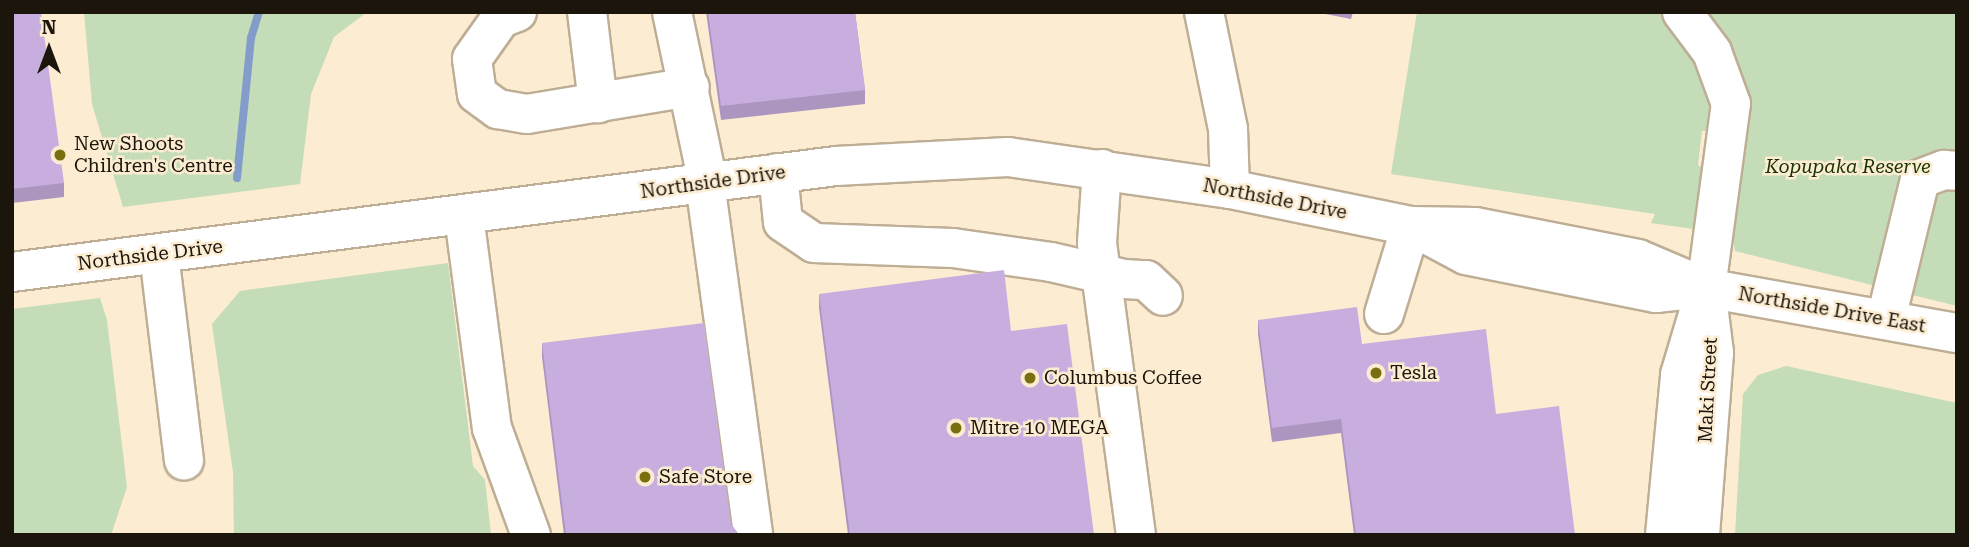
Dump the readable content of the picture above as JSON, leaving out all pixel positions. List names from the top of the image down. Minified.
{"streets":{"street":["Northside Drive","Northside Drive East","Maki Street"]},"crossings":[["Northside Drive","Northside Drive East"],["Northside Drive","Maki Street"],["Northside Drive East","Maki Street"]],"parks":["Kopupaka Reserve"],"places":["New Shoots Children's Centre","Tesla","Columbus Coffee","Mitre 10 MEGA","Safe Store"],"north":"top"}
